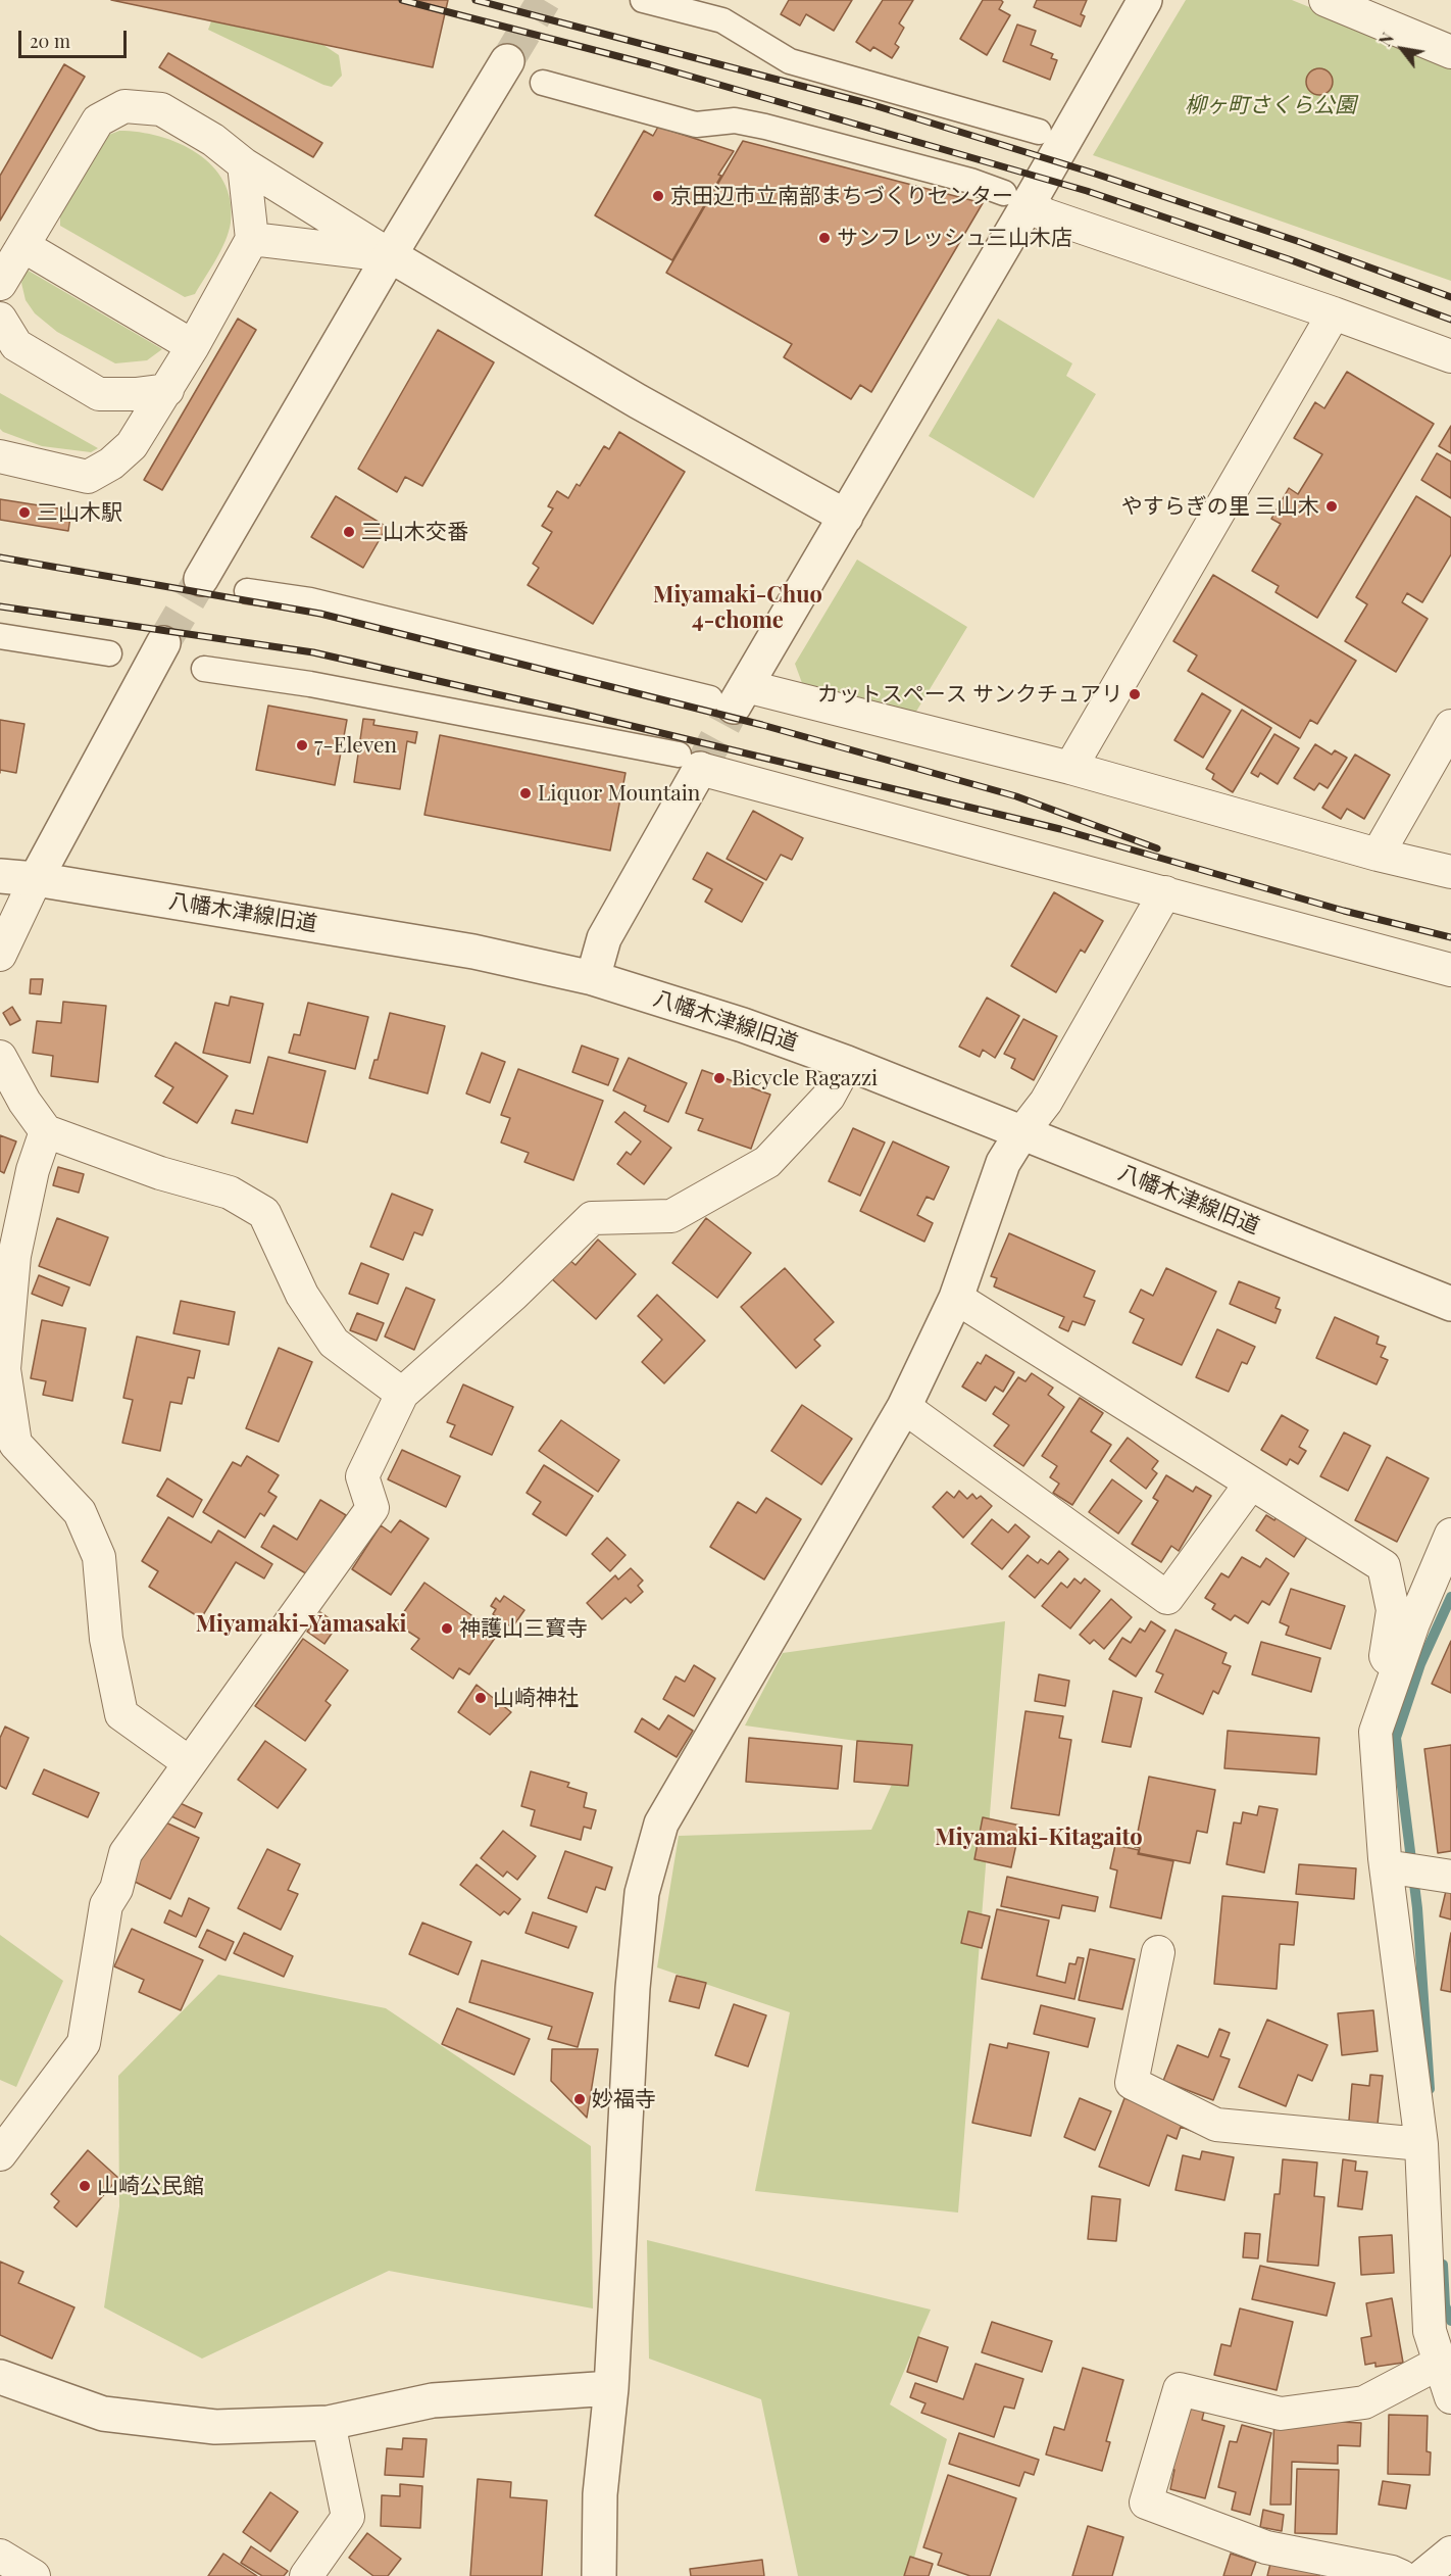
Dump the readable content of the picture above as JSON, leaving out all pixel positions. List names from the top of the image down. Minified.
{"streets":{"street":["八幡木津線旧道"]},"districts":["Miyamaki-Chuo 4-chome","Miyamaki-Yamasaki","Miyamaki-Kitagaito"],"parks":["柳ヶ町さくら公園"],"places":["京田辺市立南部まちづくりセンター","サンフレッシュ三山木店","やすらぎの里 三山木","三山木駅","三山木交番","カットスペース サンクチュアリ","7-Eleven","Liquor Mountain","Bicycle Ragazzi","神護山三寳寺","山崎神社","妙福寺","山崎公民館"],"scale_bar":"20 m","north":"top left"}
